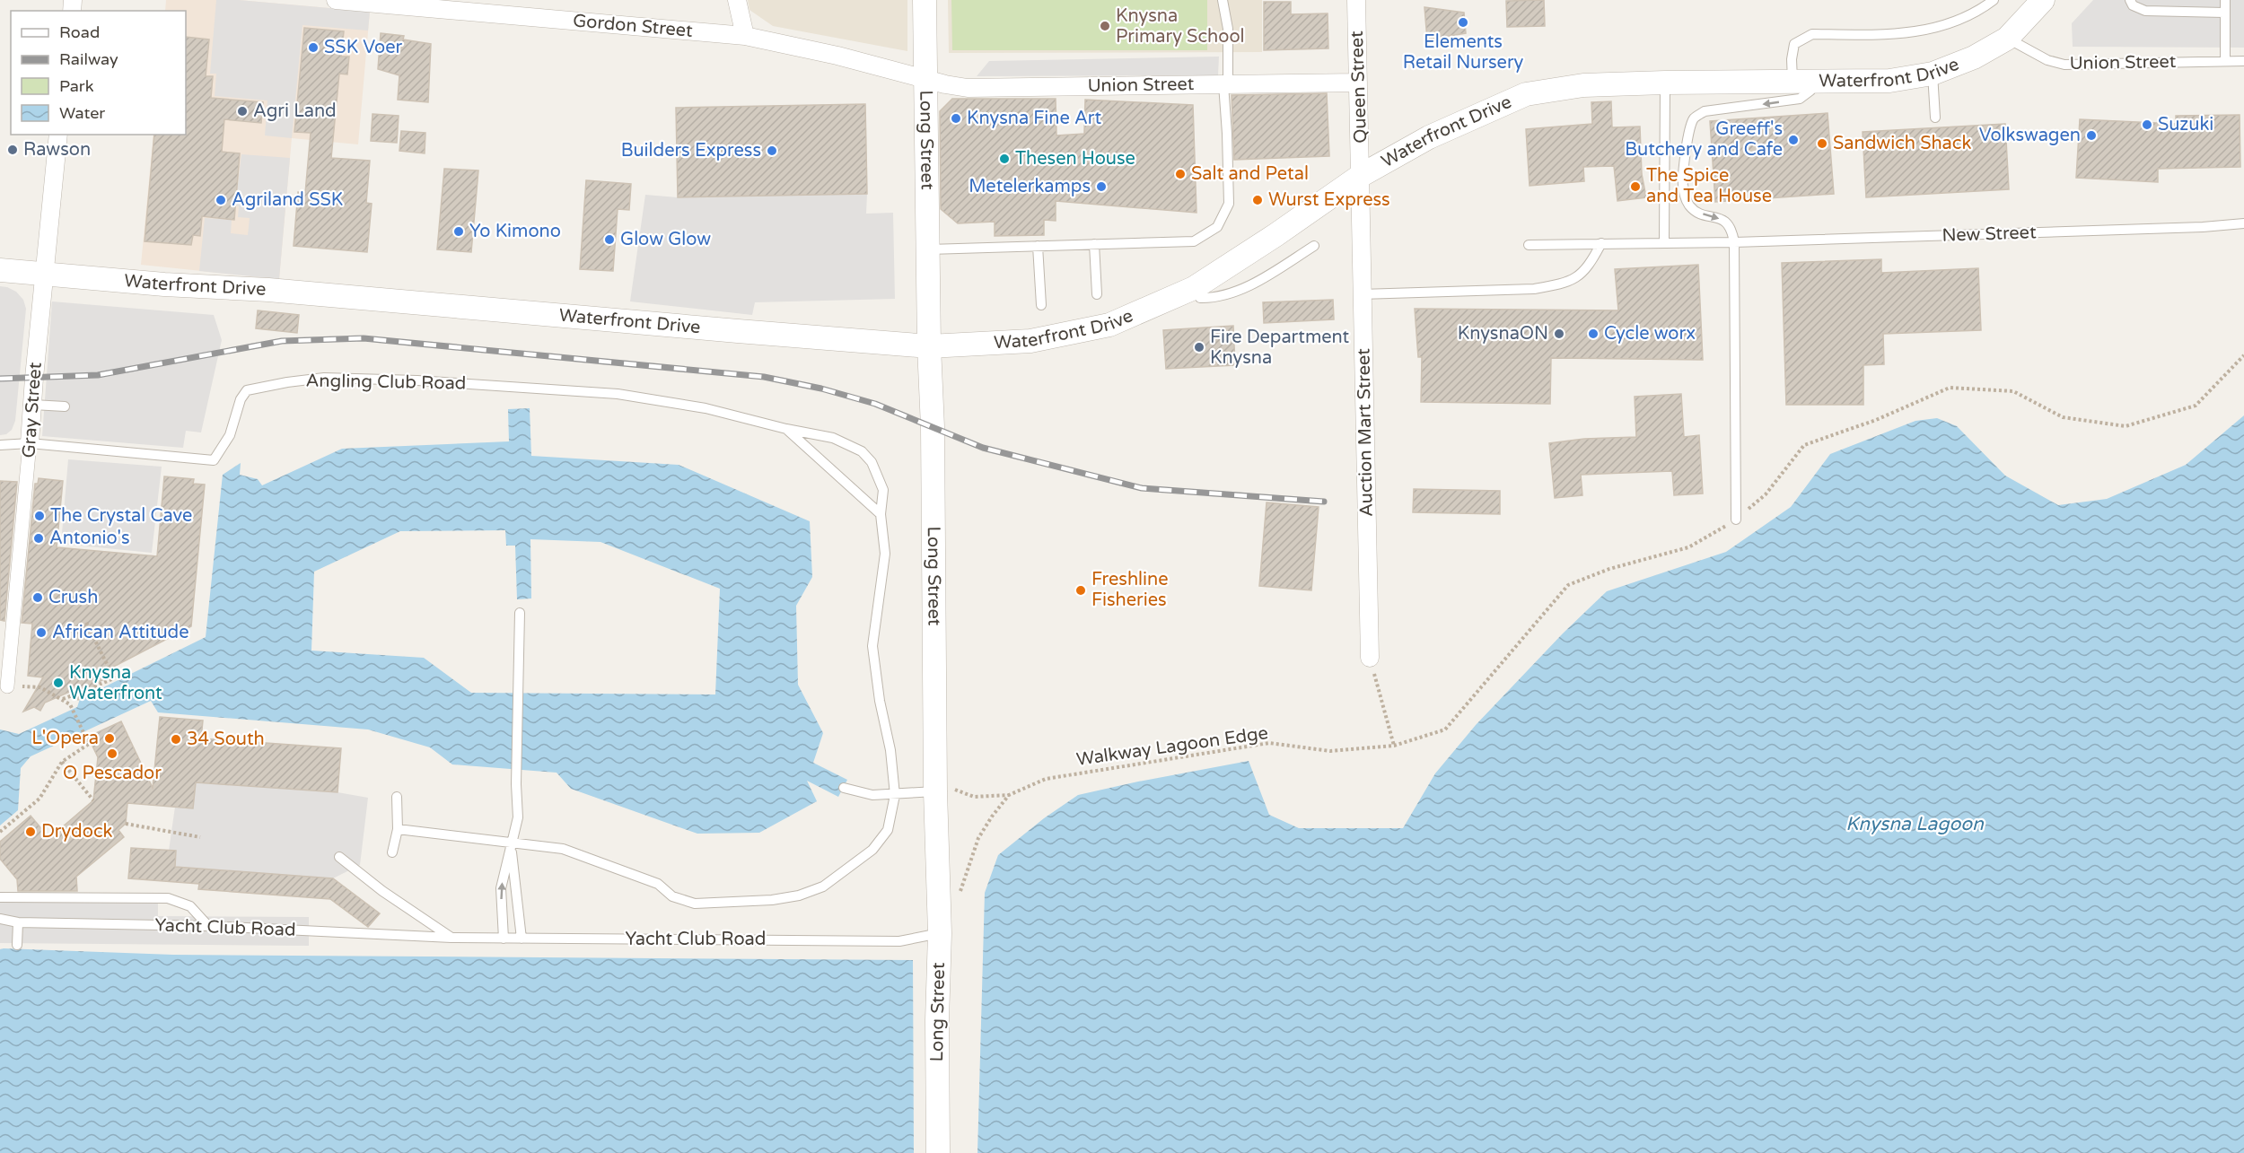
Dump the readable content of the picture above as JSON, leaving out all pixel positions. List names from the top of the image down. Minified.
{"streets":{"street":["Gordon Street","Union Street","Waterfront Drive","Queen Street","Long Street","Gray Street","Auction Mart Street"],"lane":["New Street","Angling Club Road","Yacht Club Road"],"path":["Walkway Lagoon Edge"]},"crossings":[["Gordon Street","Union Street"],["Gordon Street","Long Street"],["Union Street","Waterfront Drive"],["Union Street","Queen Street"],["Union Street","Long Street"],["Waterfront Drive","Queen Street"],["Waterfront Drive","Long Street"],["Waterfront Drive","Gray Street"],["Waterfront Drive","Auction Mart Street"],["Queen Street","Auction Mart Street"],["Long Street","Yacht Club Road"],["Angling Club Road","Gray Street"]],"water":["Knysna Lagoon"],"places":["Elements Retail Nursery","Knysna Primary School","SSK Voer","Agri Land","Knysna Fine Art","Suzuki","Volkswagen","Greeff's Butchery and Cafe","Sandwich Shack","Rawson","Builders Express","Thesen House","Salt and Petal","Metelerkamps","The Spice and Tea House","Agriland SSK","Wurst Express","Yo Kimono","Glow Glow","KnysnaON","Cycle worx","Fire Department Knysna","The Crystal Cave","Antonio's","Freshline Fisheries","Crush","African Attitude","Knysna Waterfront","L'Opera","34 South","O Pescador","Drydock"],"legend":["Road","Railway","Park","Water"]}
